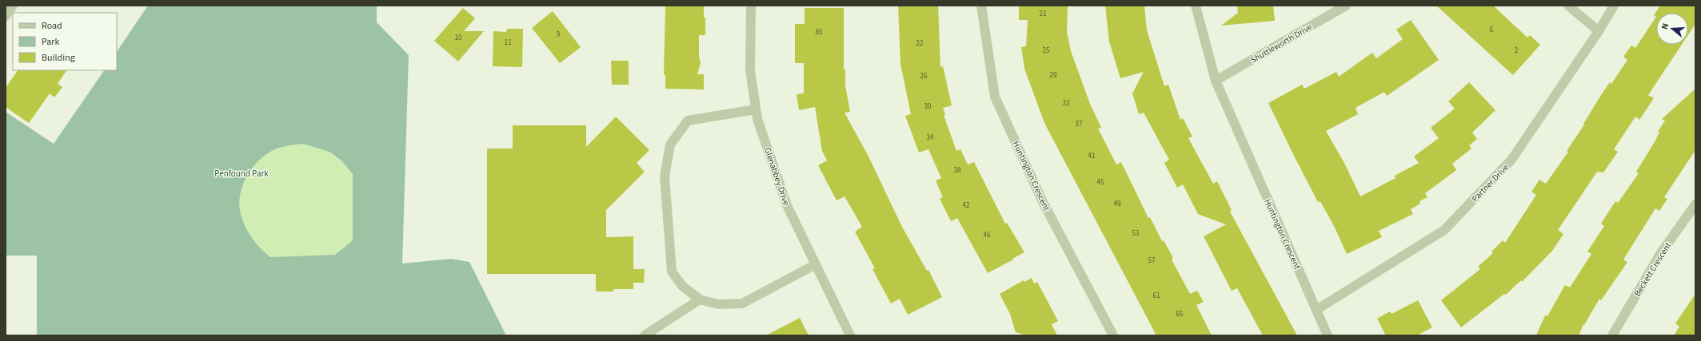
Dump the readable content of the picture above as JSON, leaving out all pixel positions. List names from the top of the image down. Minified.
{"streets":{"street":["Shuttleworth Drive","Huntington Crescent","Glenabbey Drive","Partner Drive","Beckett Crescent"]},"crossings":[["Shuttleworth Drive","Huntington Crescent"],["Huntington Crescent","Partner Drive"]],"parks":["Penfound Park"],"house_numbers":["21","6","85","9","10","11","22","25","2","29","26","33","30","37","34","41","38","45","49","42","53","46","57","61","65"],"legend":["Road","Park","Building"],"north":"left"}
